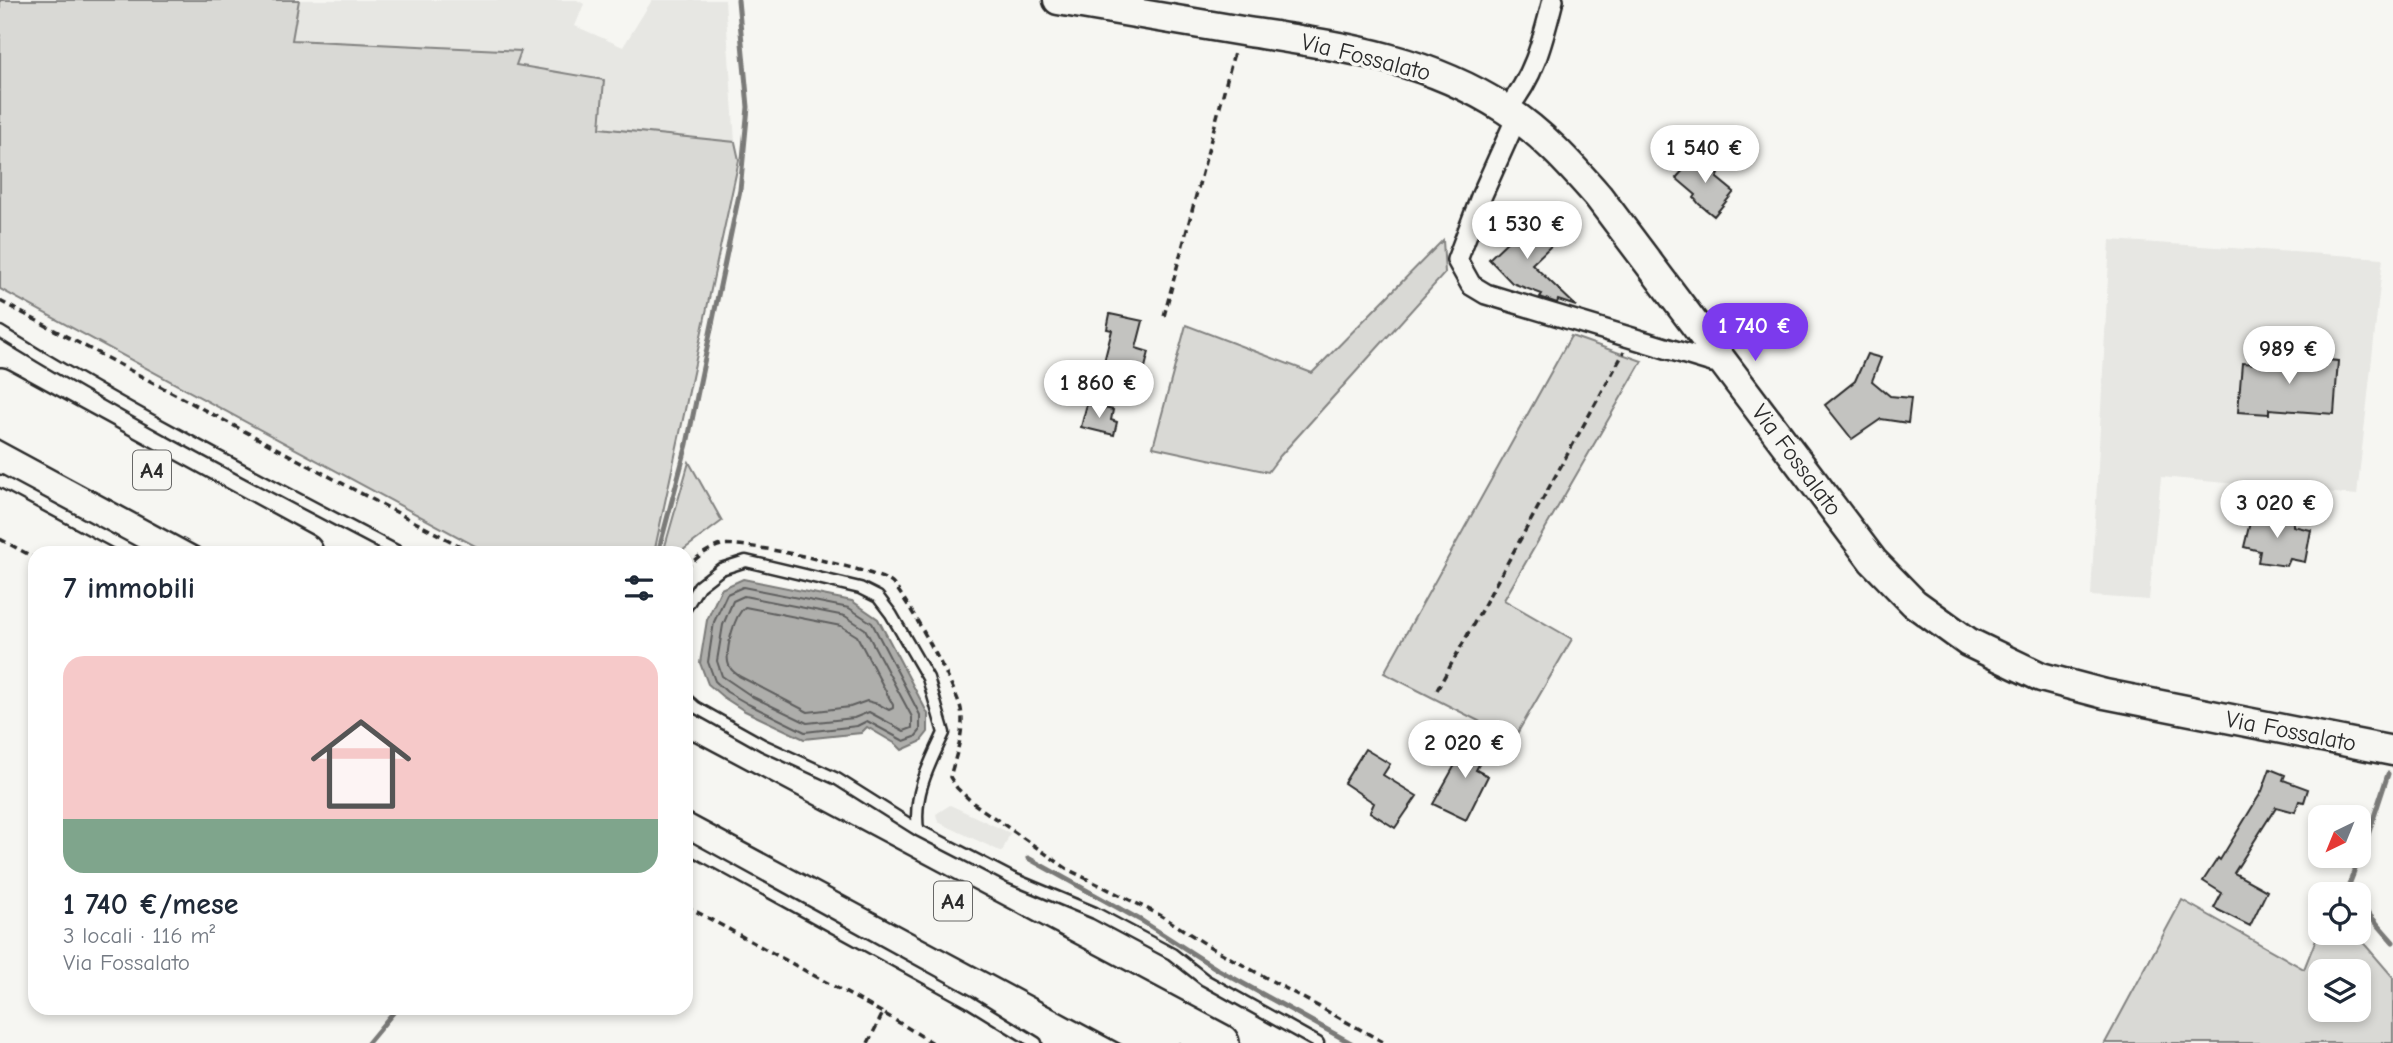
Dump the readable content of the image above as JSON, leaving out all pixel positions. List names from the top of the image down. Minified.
{"streets":{"highway":["A4"],"street":["Via Fossalato"]},"north":"bottom left","page":{"price":["1 540 €","1 530 €","1 740 €","989 €","1 860 €","3 020 €","2 020 €"],"heading":"7 immobili","list":[{"name":"1 740 €/mese","note":"3 locali · 116 m² · Via Fossalato"}]}}
